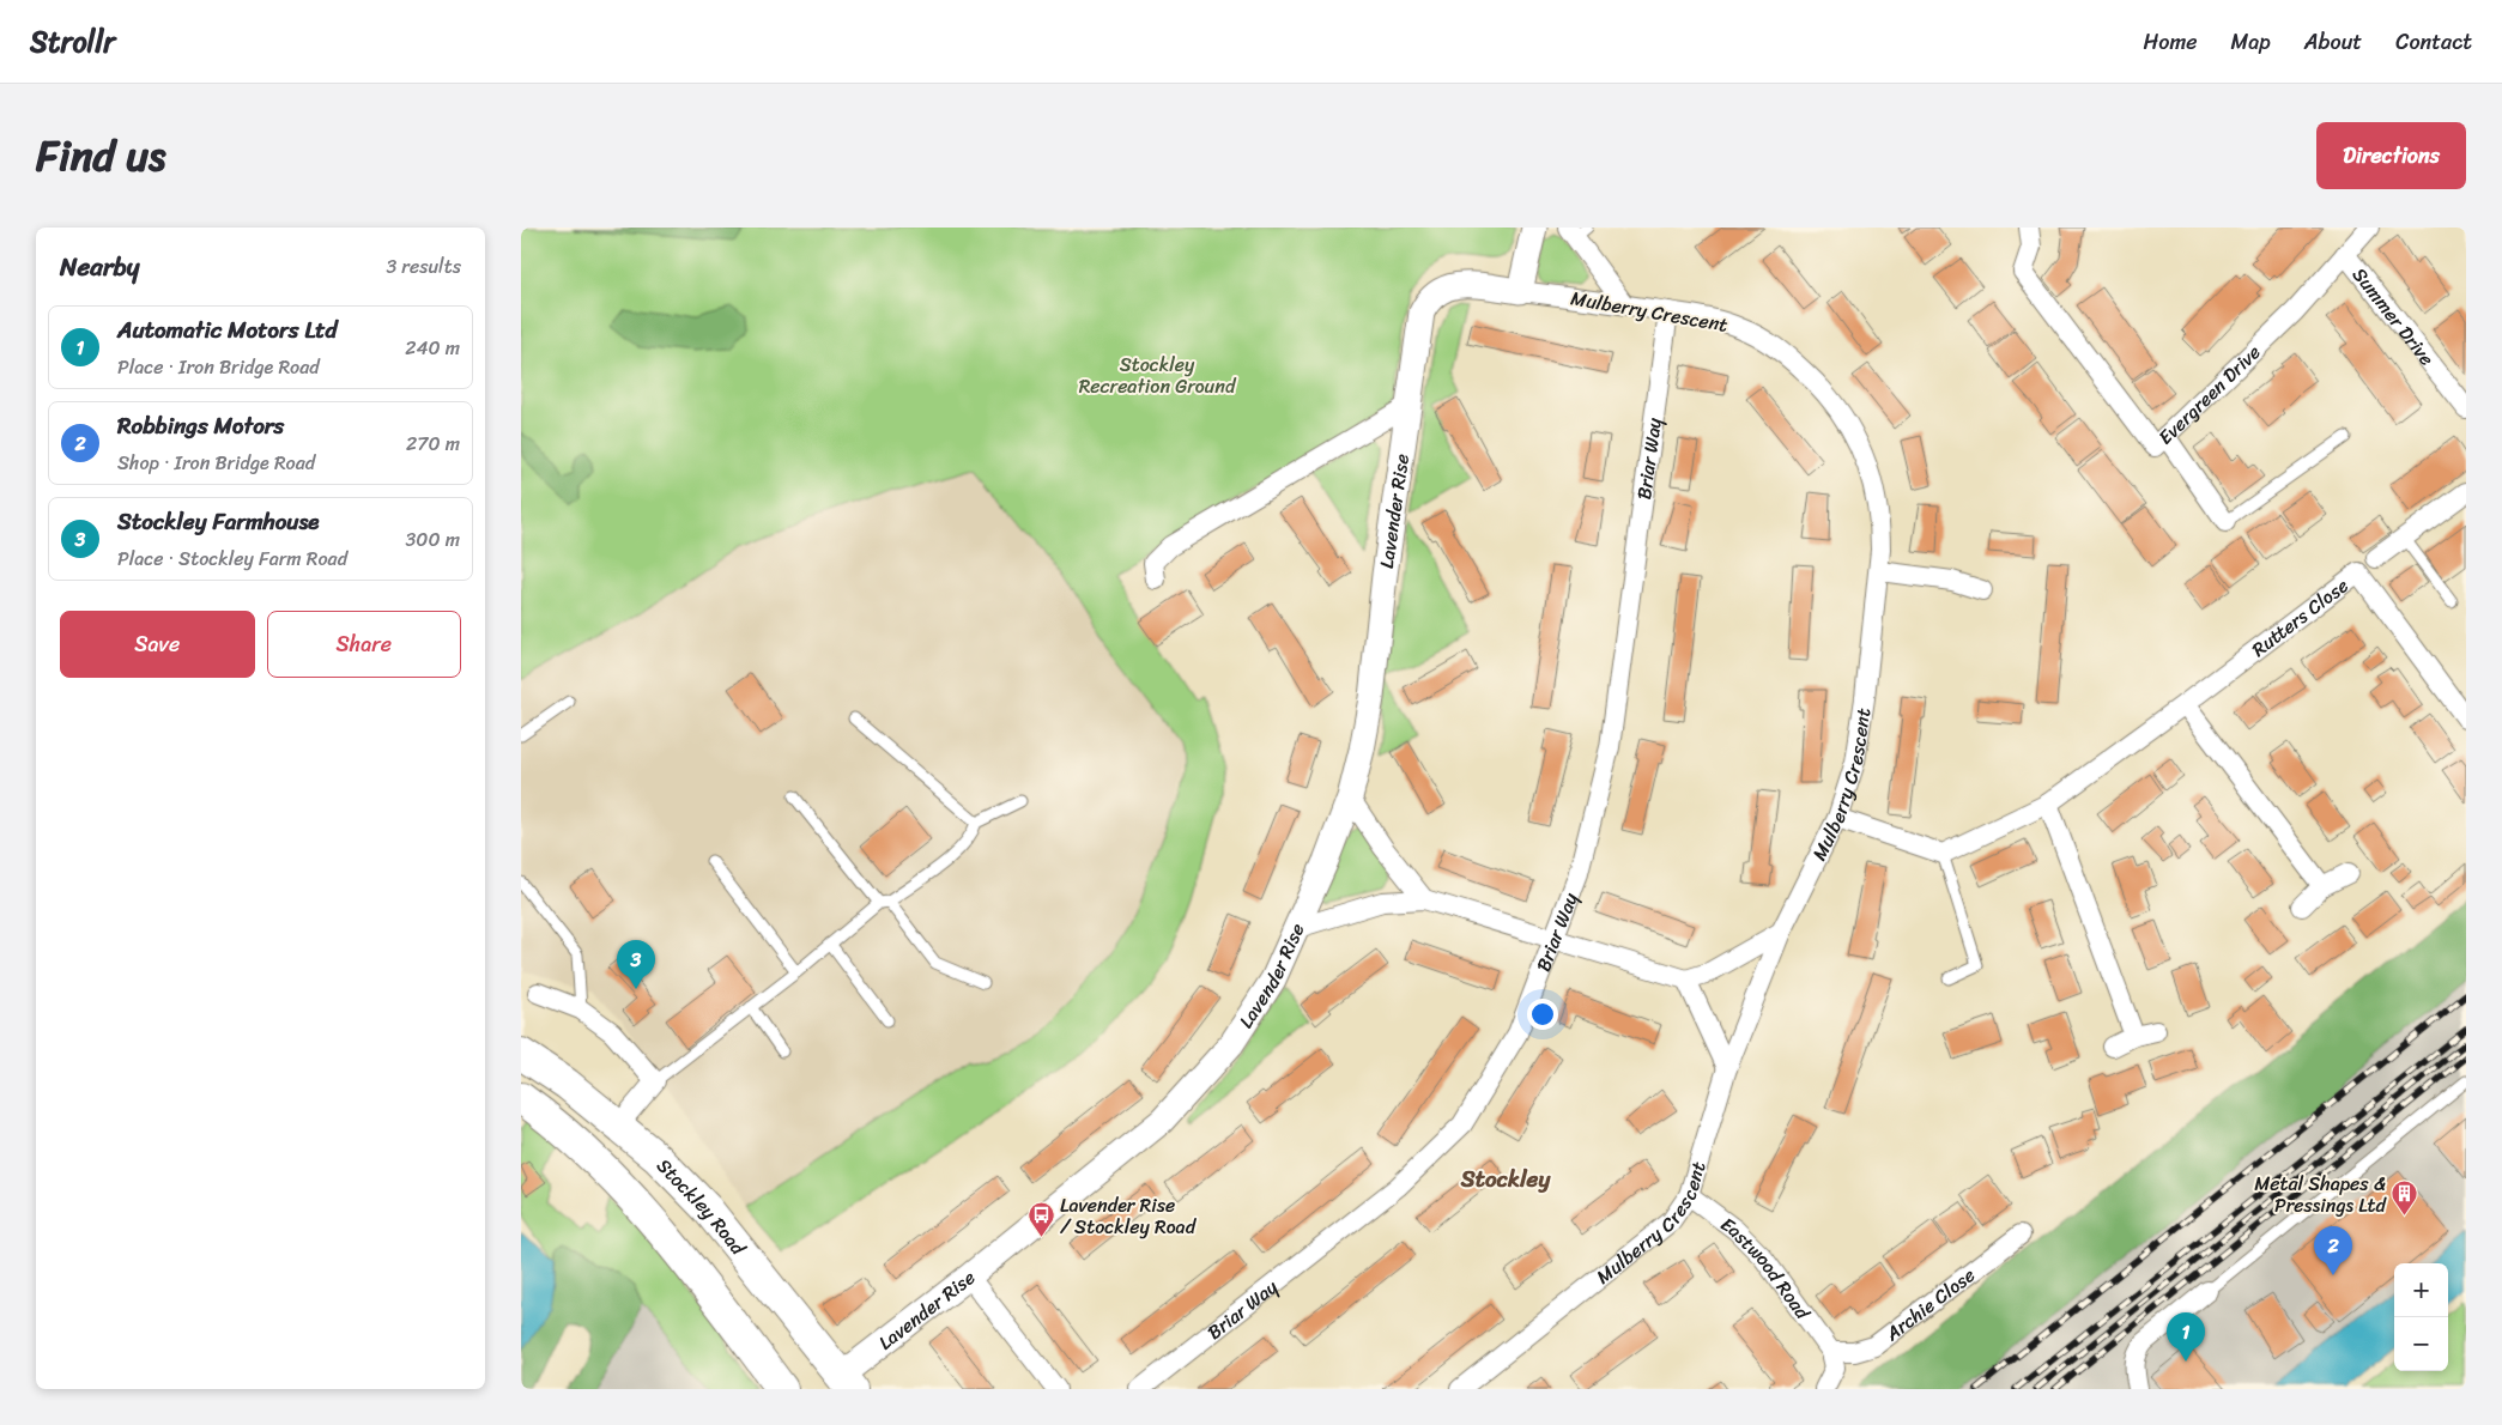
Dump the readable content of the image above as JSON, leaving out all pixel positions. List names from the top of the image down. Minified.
{"streets":{"main road":["Stockley Road"],"street":["Mulberry Crescent","Summer Drive","Evergreen Drive","Briar Way","Lavender Rise","Rutters Close","Eastwood Road","Archie Close"]},"crossings":[["Mulberry Crescent","Briar Way"],["Mulberry Crescent","Lavender Rise"],["Mulberry Crescent","Eastwood Road"],["Summer Drive","Evergreen Drive"],["Lavender Rise","Stockley Road"],["Eastwood Road","Archie Close"]],"districts":["Stockley"],"parks":["Stockley Recreation Ground"],"places":{"building":["Metal Shapes & Pressings Ltd"],"bus stop":["Lavender Rise / Stockley Road"]},"page":{"header":"Strollr","nav":["Home","Map","About","Contact"],"title":"Find us","buttons":["Directions",["Save","Share"]],"heading":["Nearby","3 results"],"list":[{"mark":"1","name":"Automatic Motors Ltd","note":"Place · Iron Bridge Road","value":"240 m"},{"mark":"2","name":"Robbings Motors","note":"Shop · Iron Bridge Road","value":"270 m"},{"mark":"3","name":"Stockley Farmhouse","note":"Place · Stockley Farm Road","value":"300 m"}],"pins":["3","2","1"],"map_buttons":["+","−"]}}
